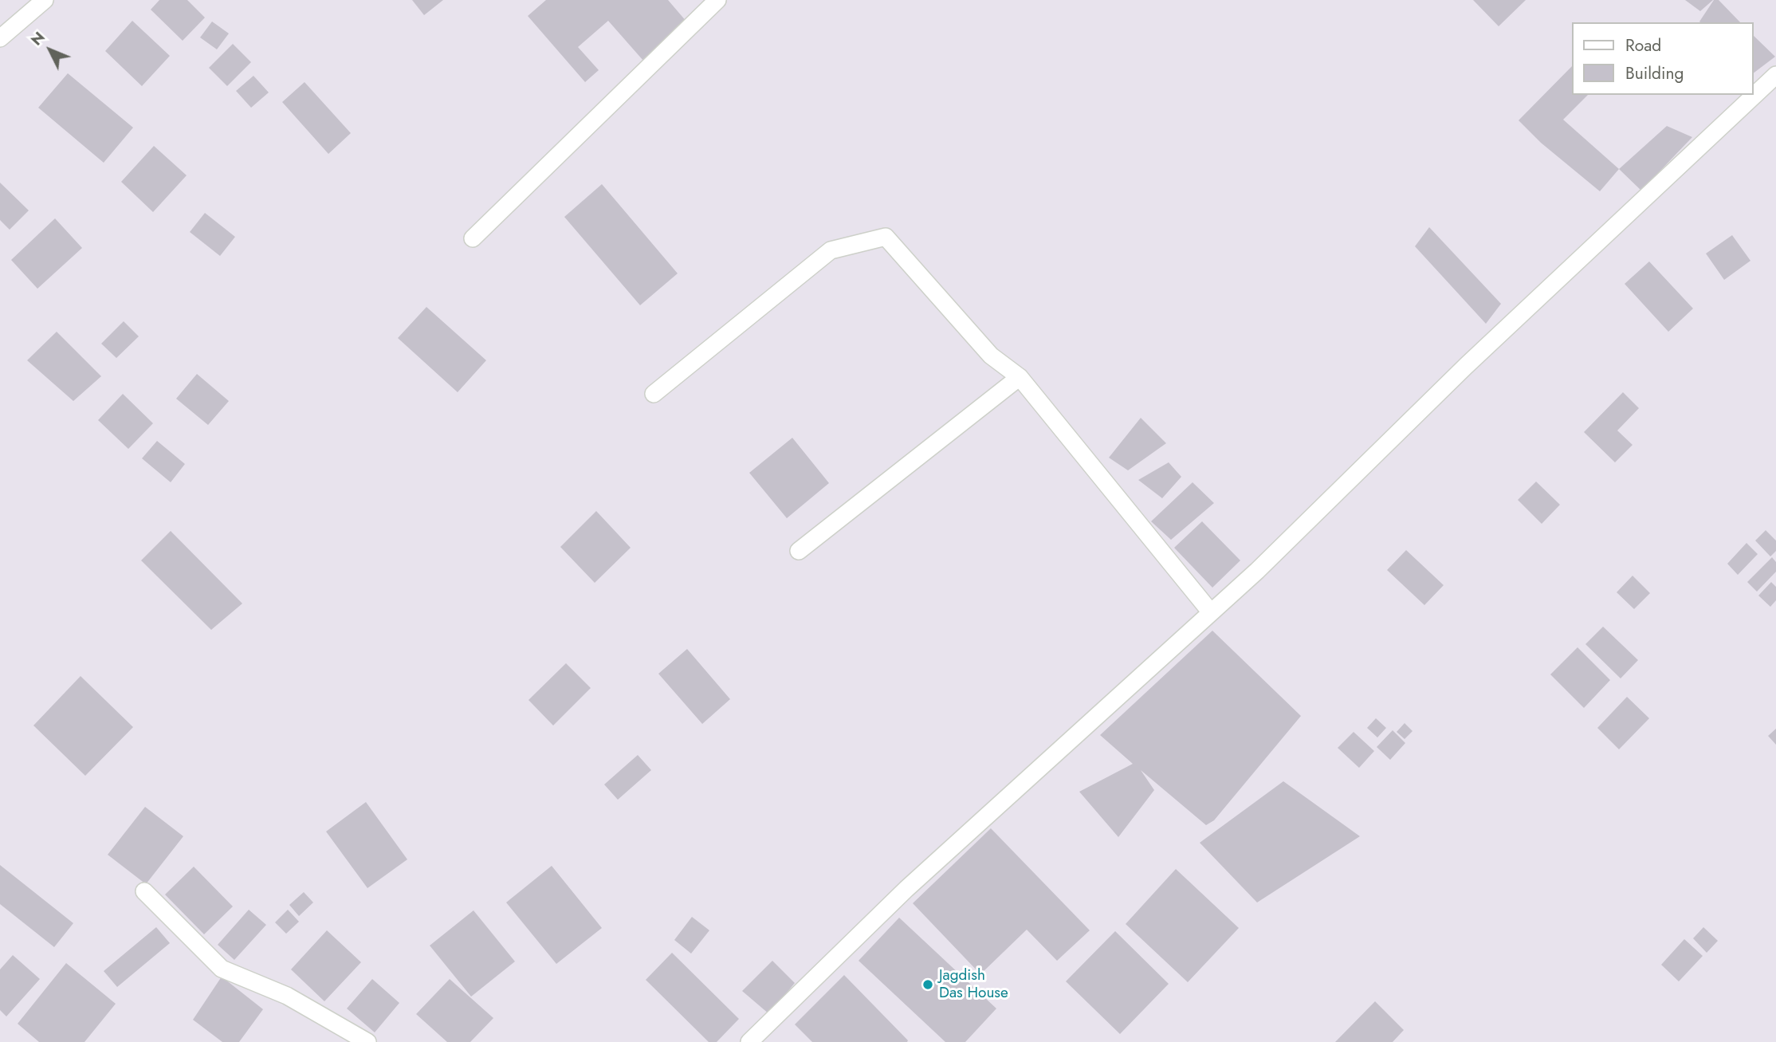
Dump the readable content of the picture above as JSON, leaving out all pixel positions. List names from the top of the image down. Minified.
{"places":["Jagdish Das House"],"legend":["Road","Building"],"north":"top left"}
